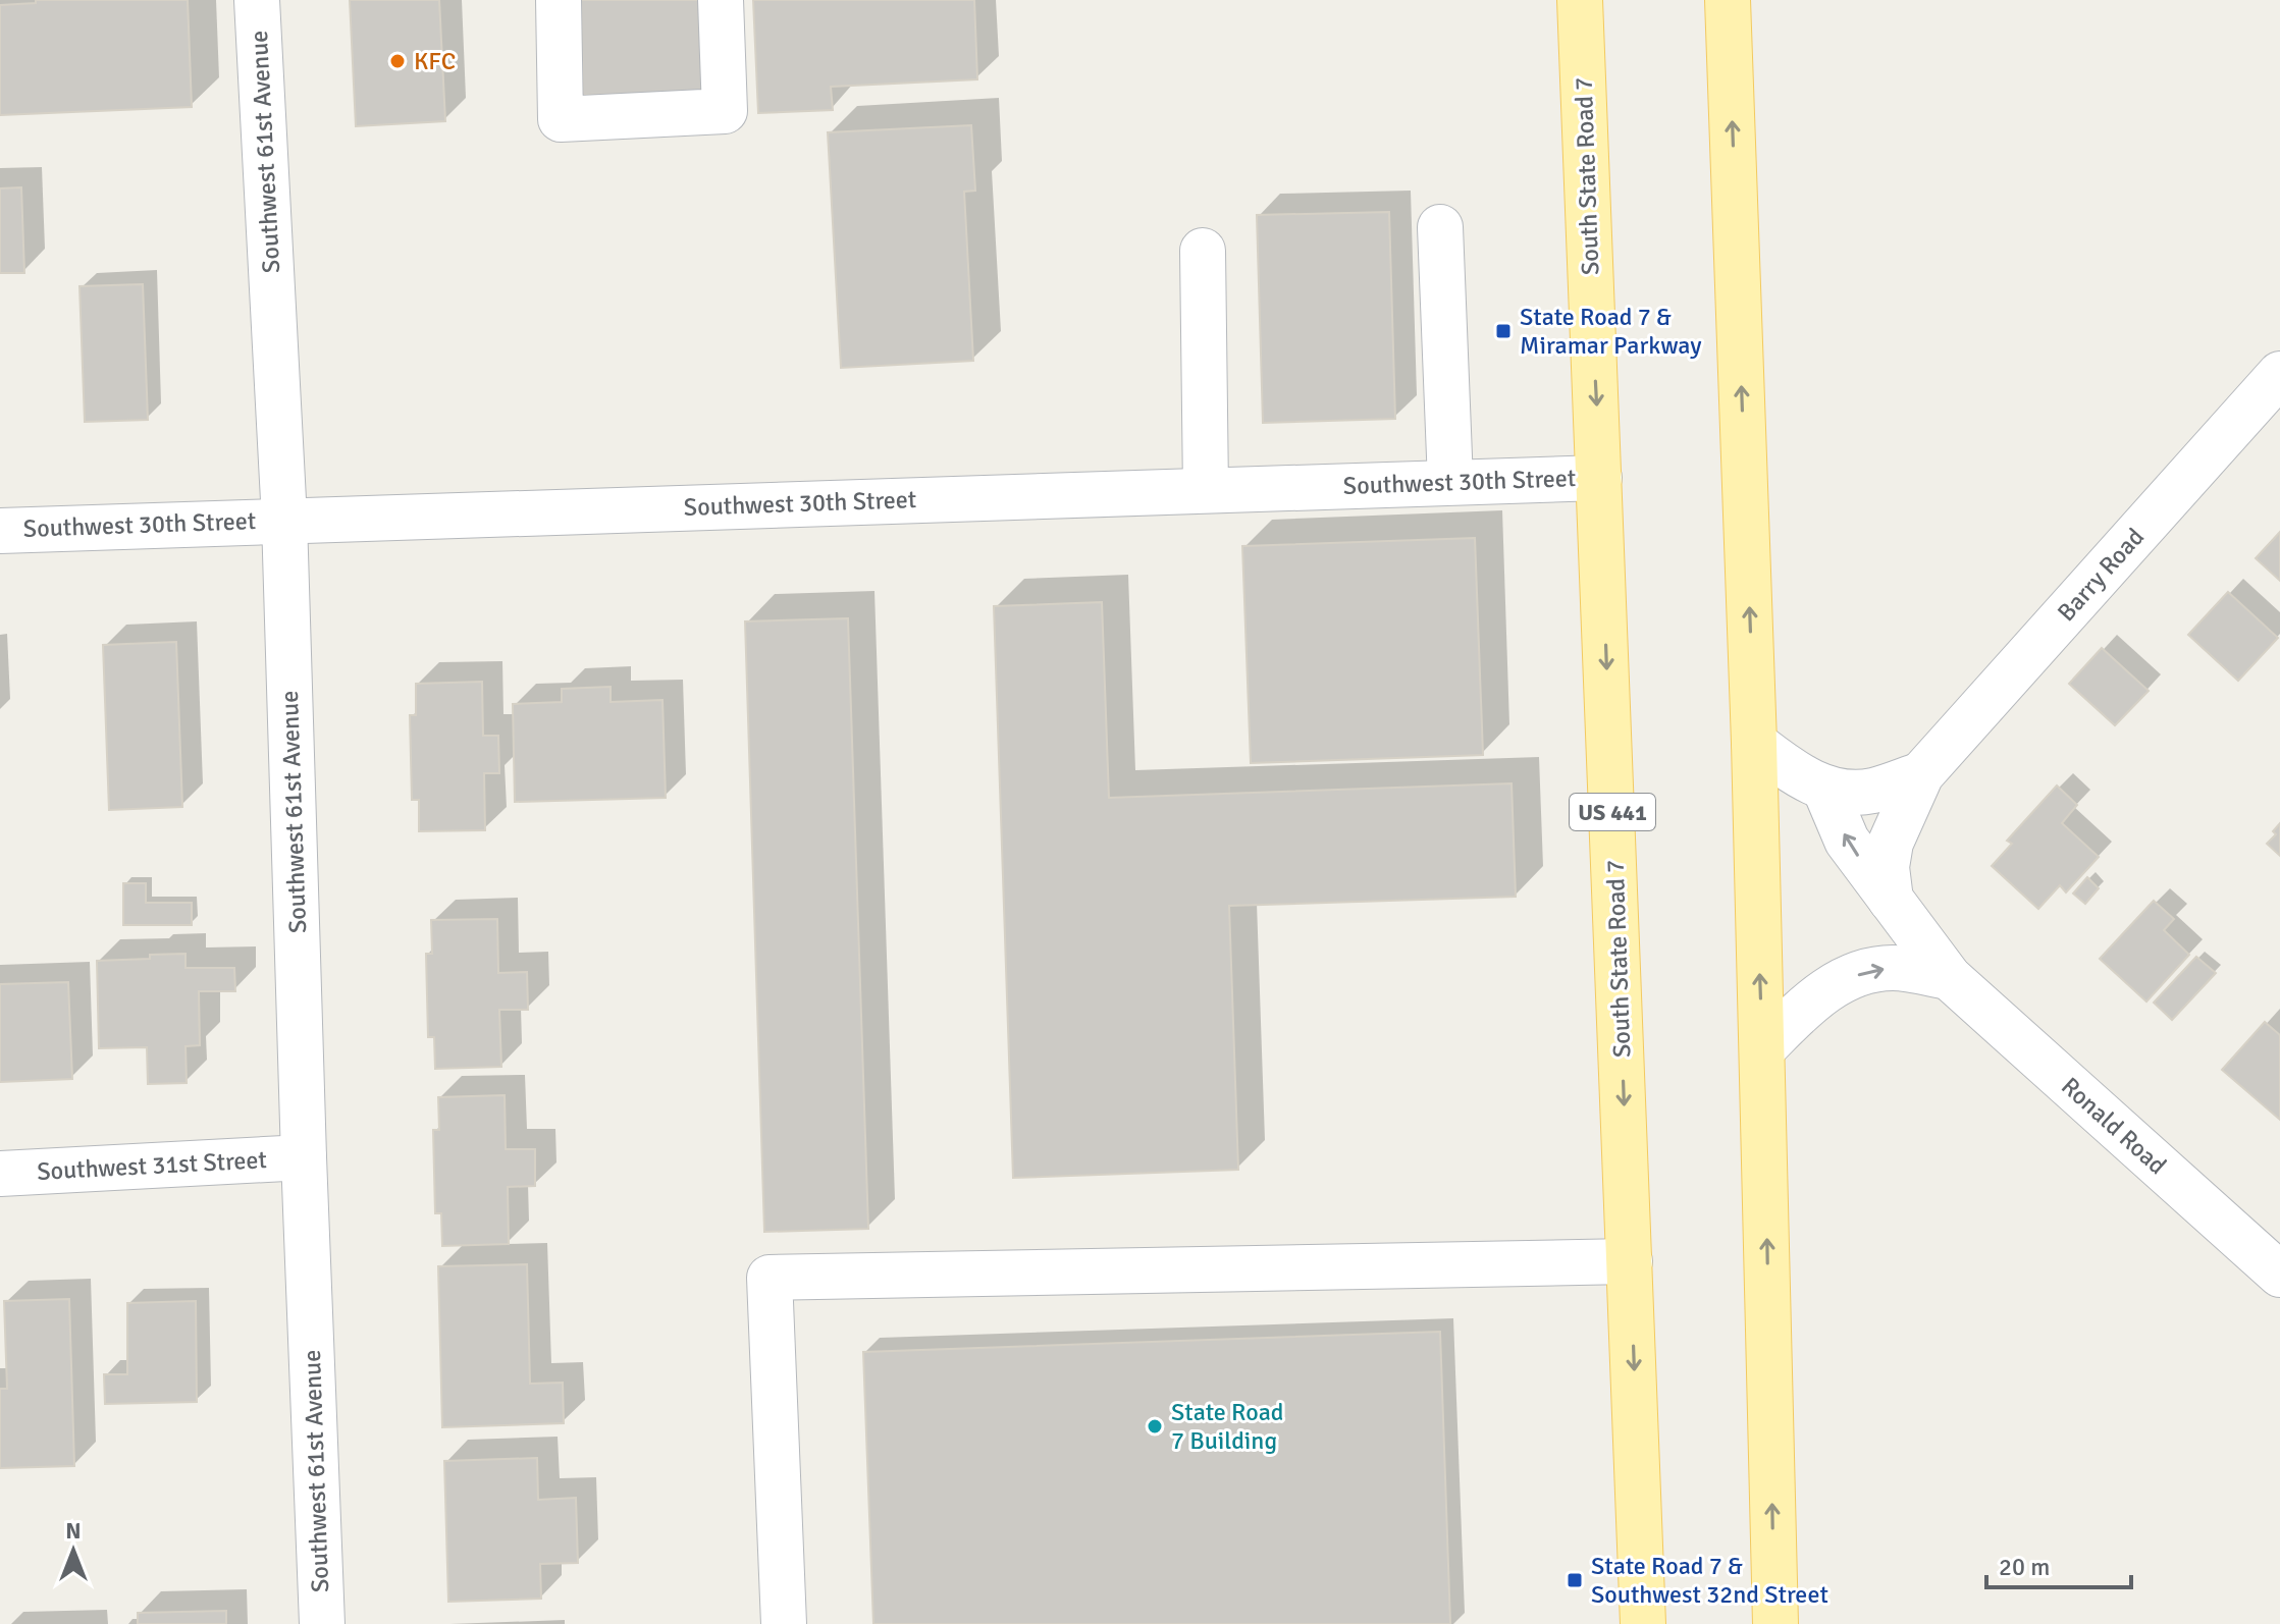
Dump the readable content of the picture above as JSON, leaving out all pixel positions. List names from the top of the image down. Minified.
{"streets":{"main road":["South State Road 7","US 441"],"street":["Southwest 61st Avenue","Southwest 30th Street","Barry Road","Ronald Road","Southwest 31st Street"]},"crossings":[["Southwest 61st Avenue","Southwest 30th Street"],["Southwest 61st Avenue","Southwest 31st Street"],["South State Road 7","Southwest 30th Street"],["Barry Road","Ronald Road"]],"places":{"other":["KFC","State Road 7 Building"],"transit":["State Road 7 & Miramar Parkway","State Road 7 & Southwest 32nd Street"]},"scale_bar":"20 m","north":"top"}
